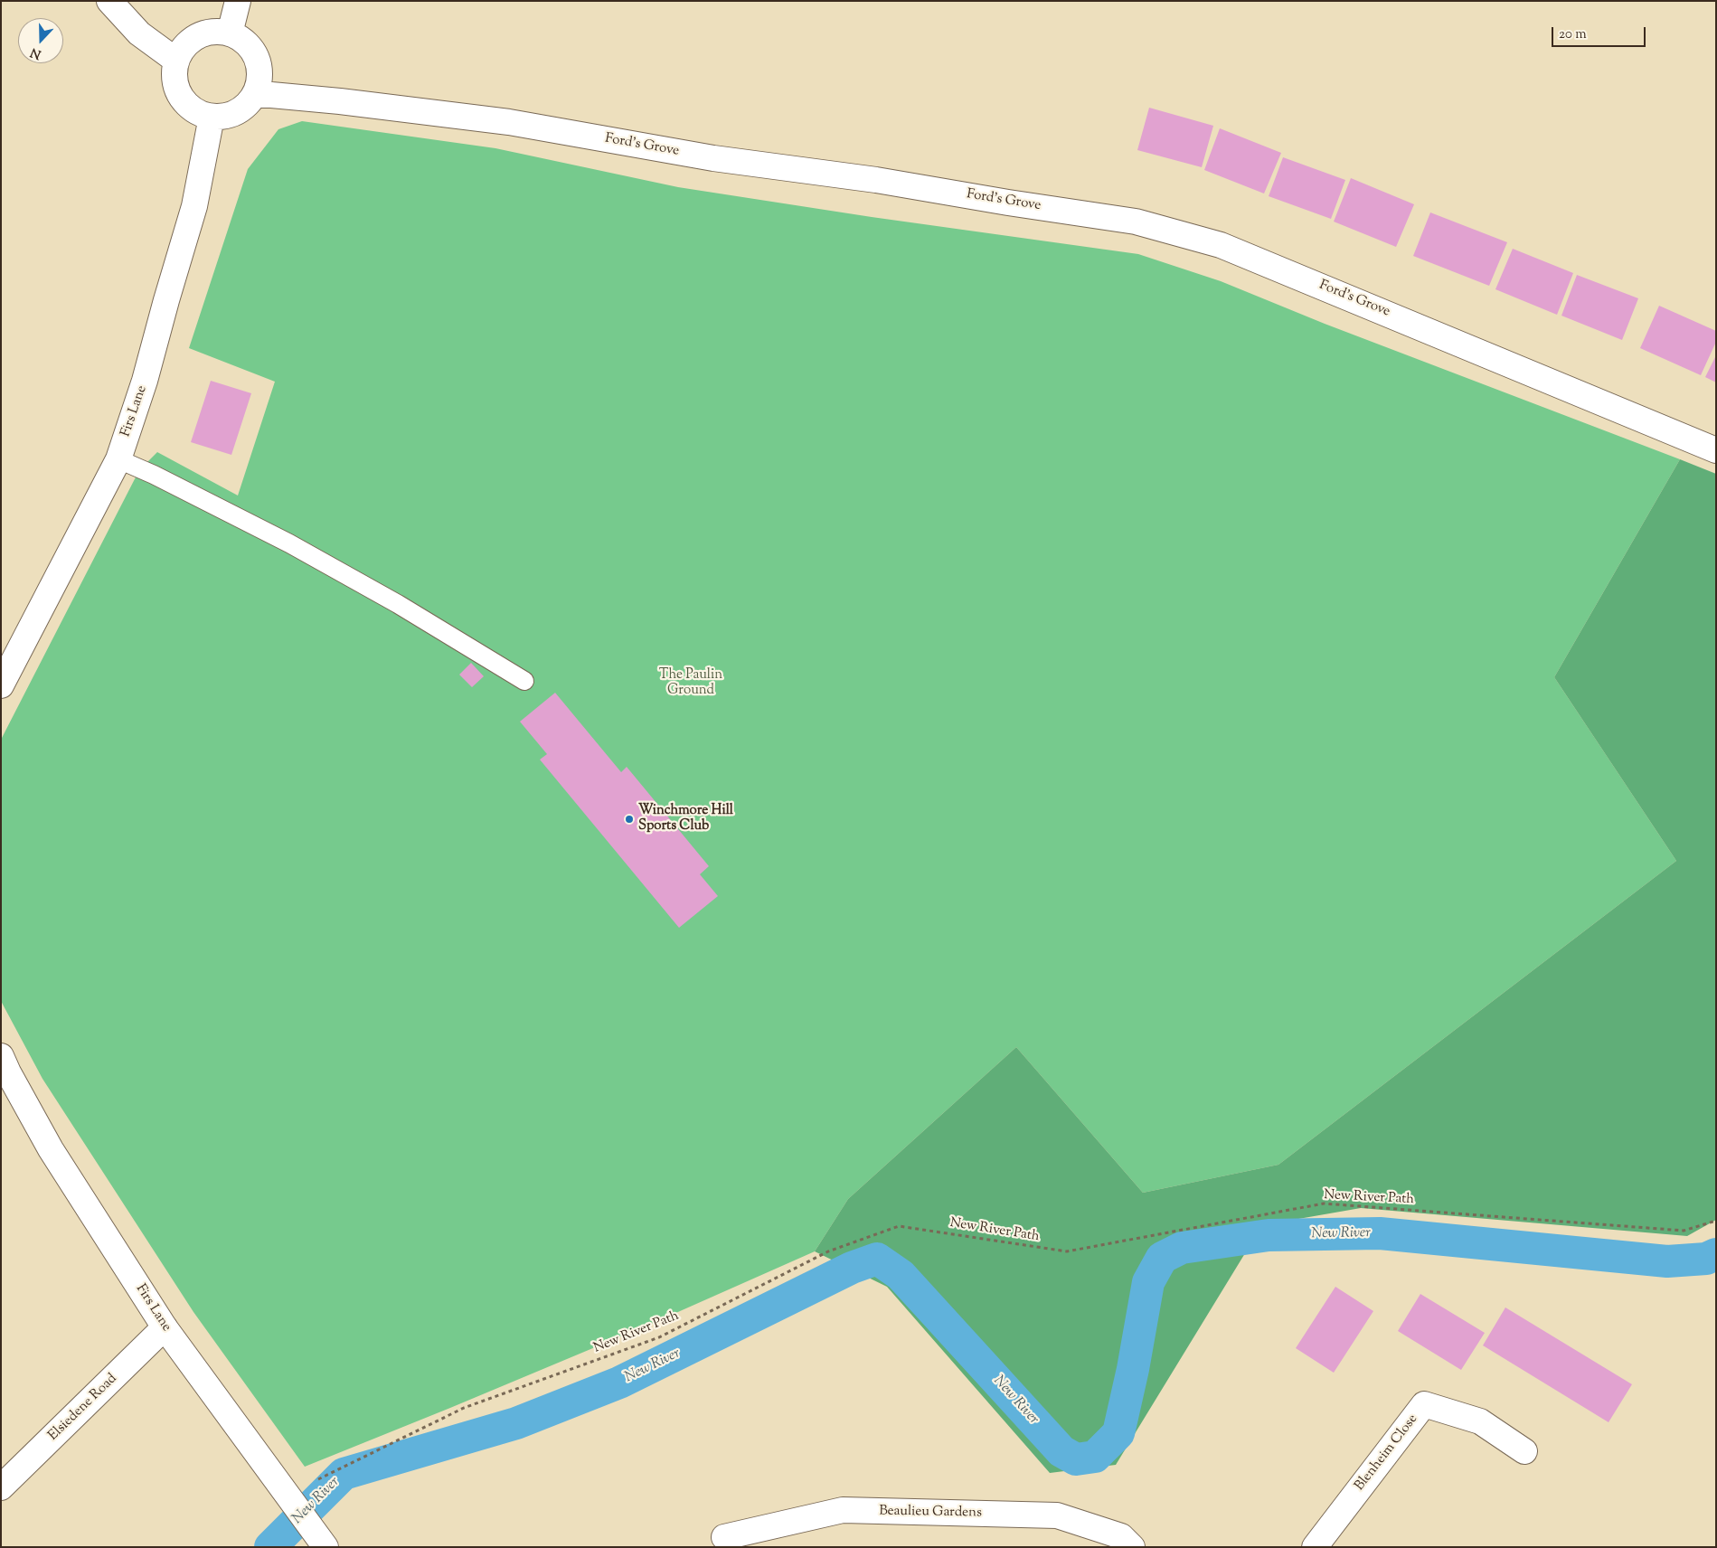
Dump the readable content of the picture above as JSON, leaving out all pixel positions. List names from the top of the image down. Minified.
{"streets":{"street":["Ford's Grove","Firs Lane","Elsiedene Road","Blenheim Close","Beaulieu Gardens"],"path":["New River Path"]},"crossings":[["Ford's Grove","Firs Lane"],["Firs Lane","Elsiedene Road"]],"water":["New River"],"parks":["The Paulin Ground"],"places":["Winchmore Hill Sports Club"],"scale_bar":"20 m","north":"bottom"}
